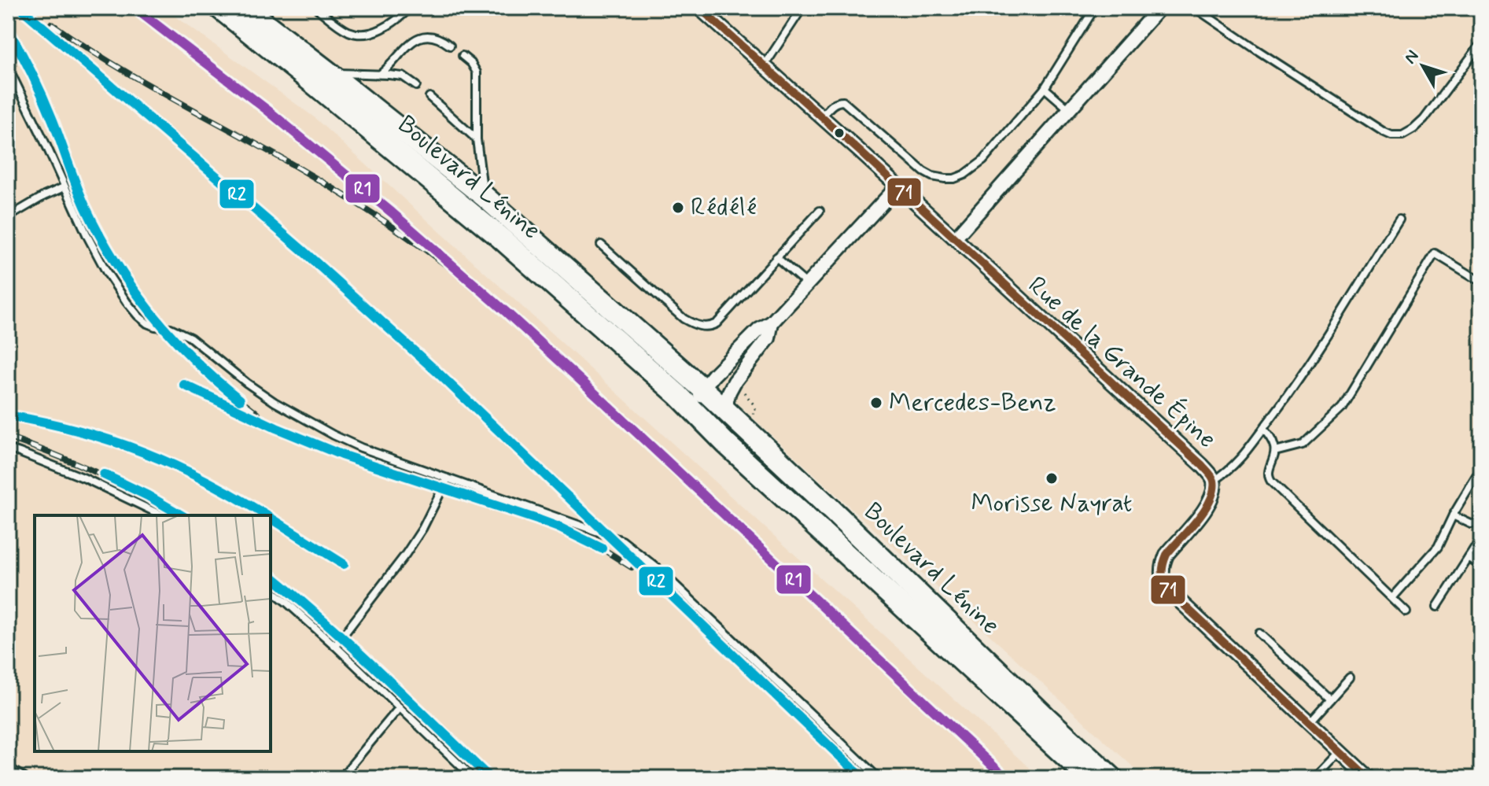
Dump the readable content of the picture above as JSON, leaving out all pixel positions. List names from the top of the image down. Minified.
{"streets":{"main road":["Boulevard Lénine"],"street":["Rue de la Grande Épine"]},"places":["Rédélé","Mercedes-Benz","Morisse Nayrat"],"lines":["transit line R1","transit line R2","transit line 71"],"north":"top left"}
